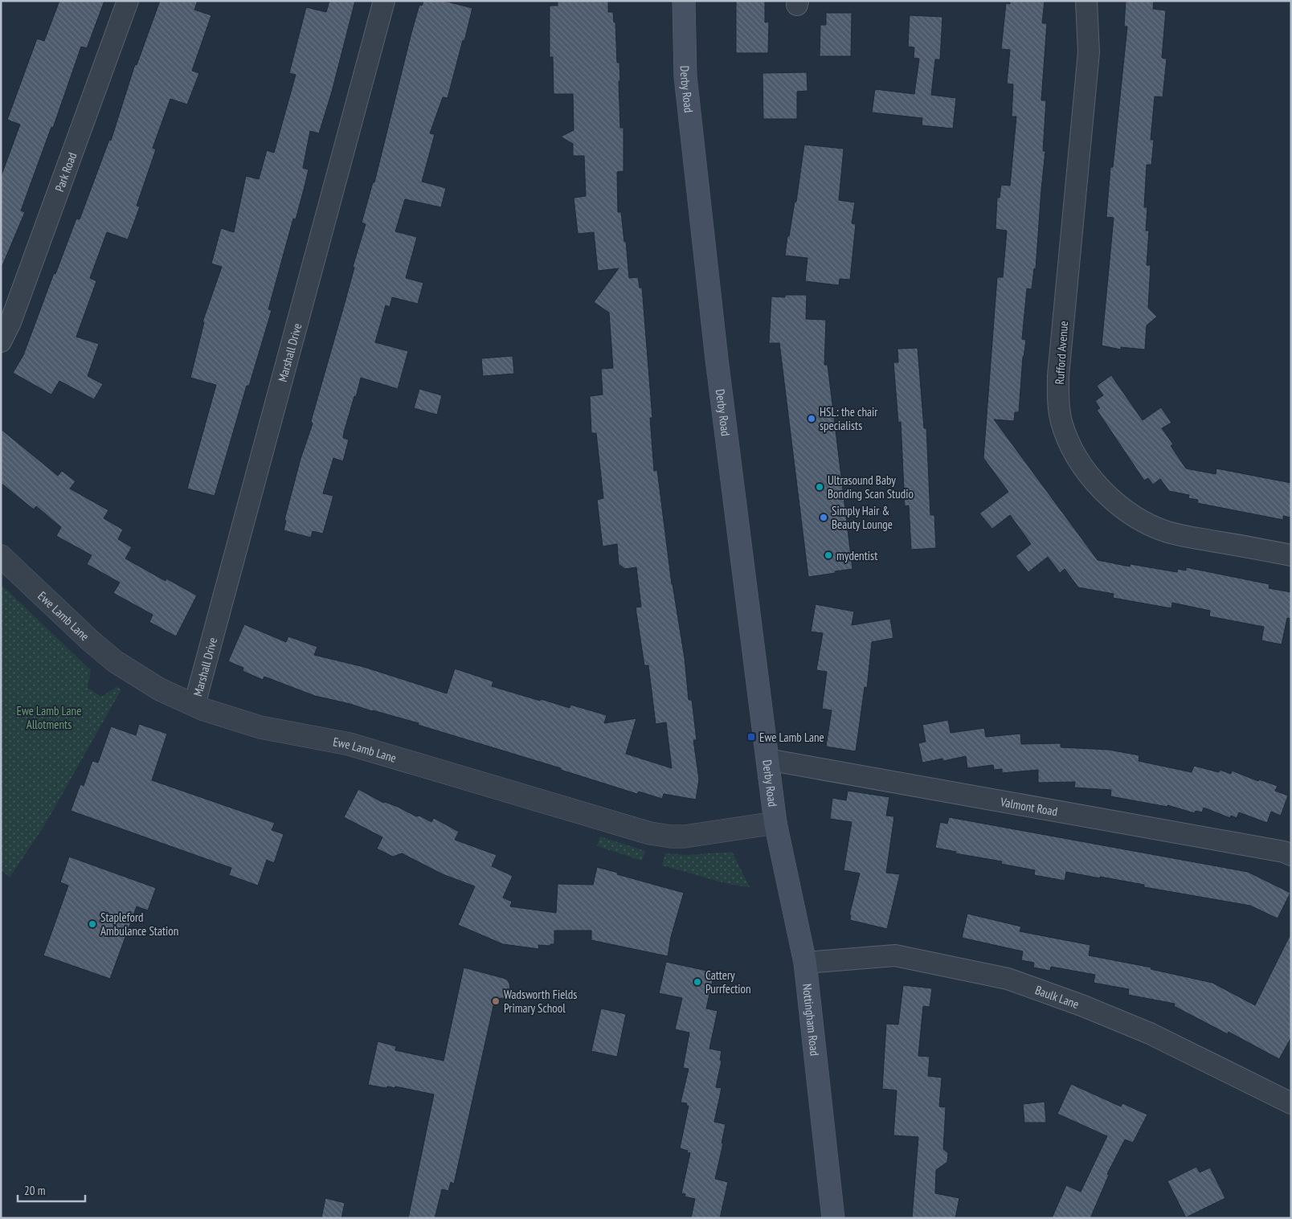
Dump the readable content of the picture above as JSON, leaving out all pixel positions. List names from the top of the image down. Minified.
{"streets":{"main road":["Derby Road","Nottingham Road"],"street":["Park Road","Marshall Drive","Rufford Avenue","Ewe Lamb Lane","Valmont Road","Baulk Lane"]},"crossings":[["Derby Road","Ewe Lamb Lane"],["Derby Road","Valmont Road"],["Derby Road","Nottingham Road"],["Marshall Drive","Ewe Lamb Lane"],["Ewe Lamb Lane","Nottingham Road"],["Baulk Lane","Nottingham Road"]],"parks":["Ewe Lamb Lane Allotments"],"places":{"other":["HSL: the chair specialists","Ultrasound Baby Bonding Scan Studio","Simply Hair & Beauty Lounge","mydentist","Stapleford Ambulance Station","Cattery Purrfection","Wadsworth Fields Primary School"],"transit":["Ewe Lamb Lane"]},"scale_bar":"20 m"}
